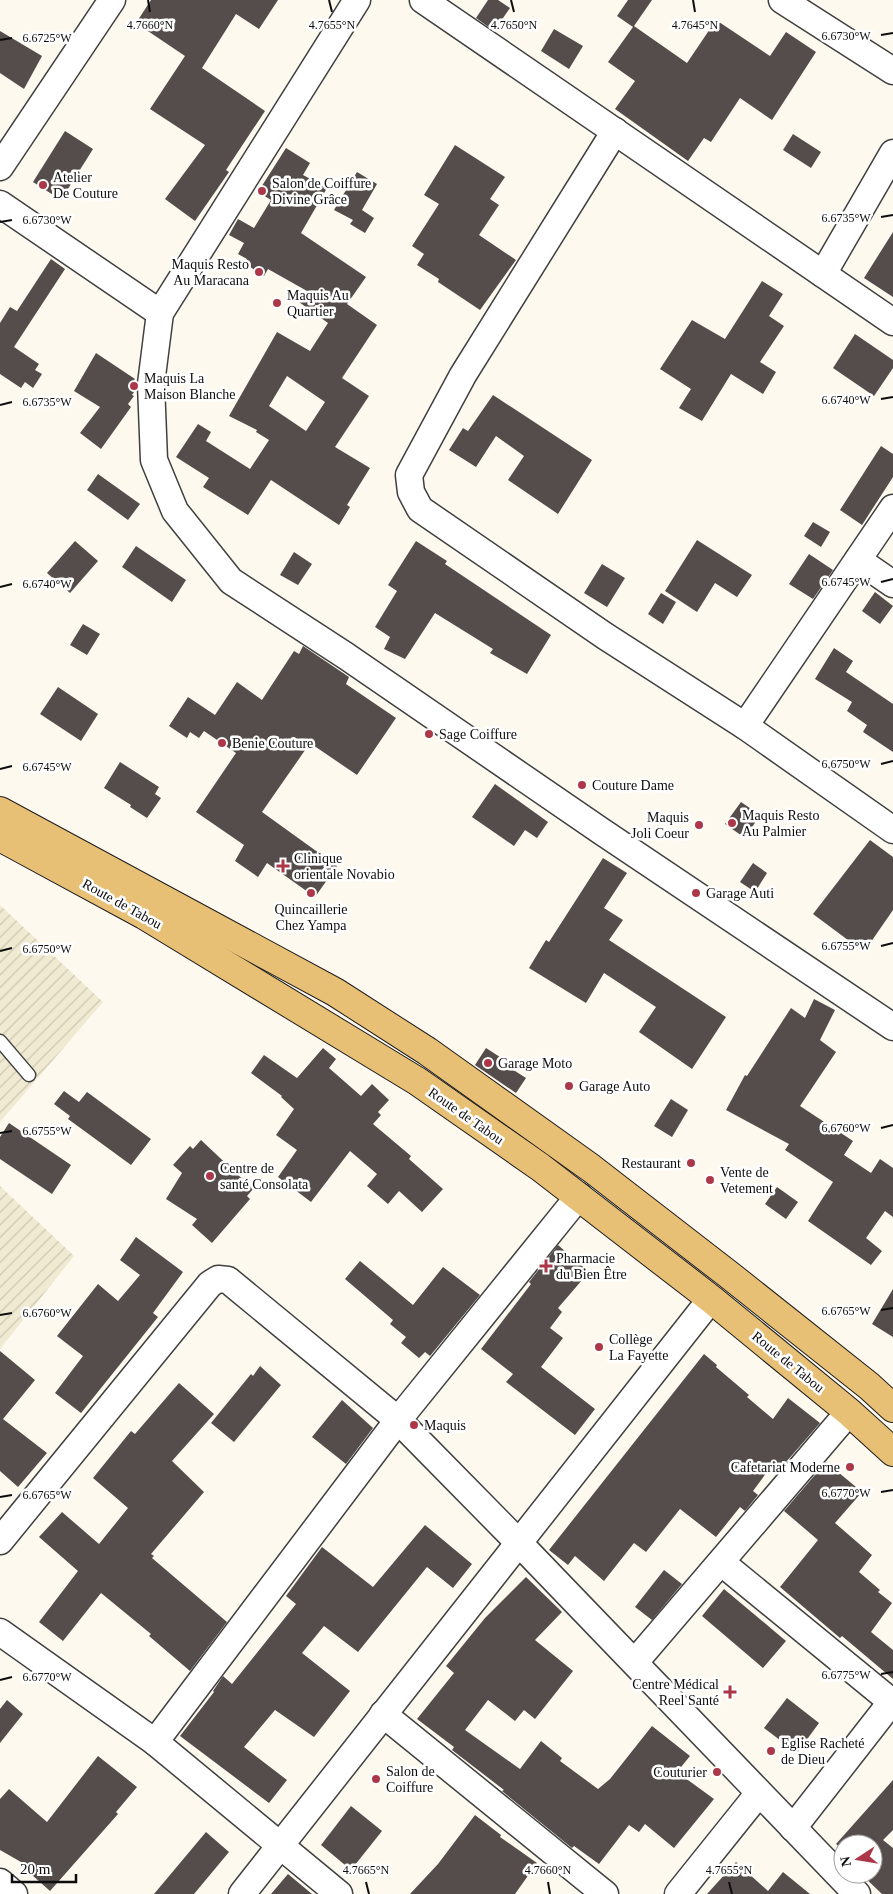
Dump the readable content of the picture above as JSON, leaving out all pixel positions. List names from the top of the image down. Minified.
{"streets":{"main road":["Route de Tabou"]},"places":{"other":["Atelier De Couture","Salon de Coiffure Divine Grâce","Maquis Resto Au Maracana","Maquis Au Quartier","Maquis La Maison Blanche","Sage Coiffure","Benie Couture","Couture Dame","Maquis Resto Au Palmier","Maquis Joli Coeur","Quincaillerie Chez Yampa","Garage Auti","Garage Moto","Garage Auto","Restaurant","Centre de santé Consolata","Vente de Vetement","Collège La Fayette","Maquis","Cafetariat Moderne","Eglise Racheté de Dieu","Couturier","Salon de Coiffure"],"health":["Clinique orientale Novabio","Pharmacie du Bien Être","Centre Médical Reel Santé"]},"scale_bar":"20 m","north":"left","coordinates":["4.7660°N","4.7655°N","4.7650°N","4.7645°N","6.6730°W","6.6725°W","6.6735°W","6.6740°W","6.6745°W","6.6750°W","6.6755°W","6.6760°W","6.6765°W","6.6770°W","6.6775°W","4.7665°N"]}
